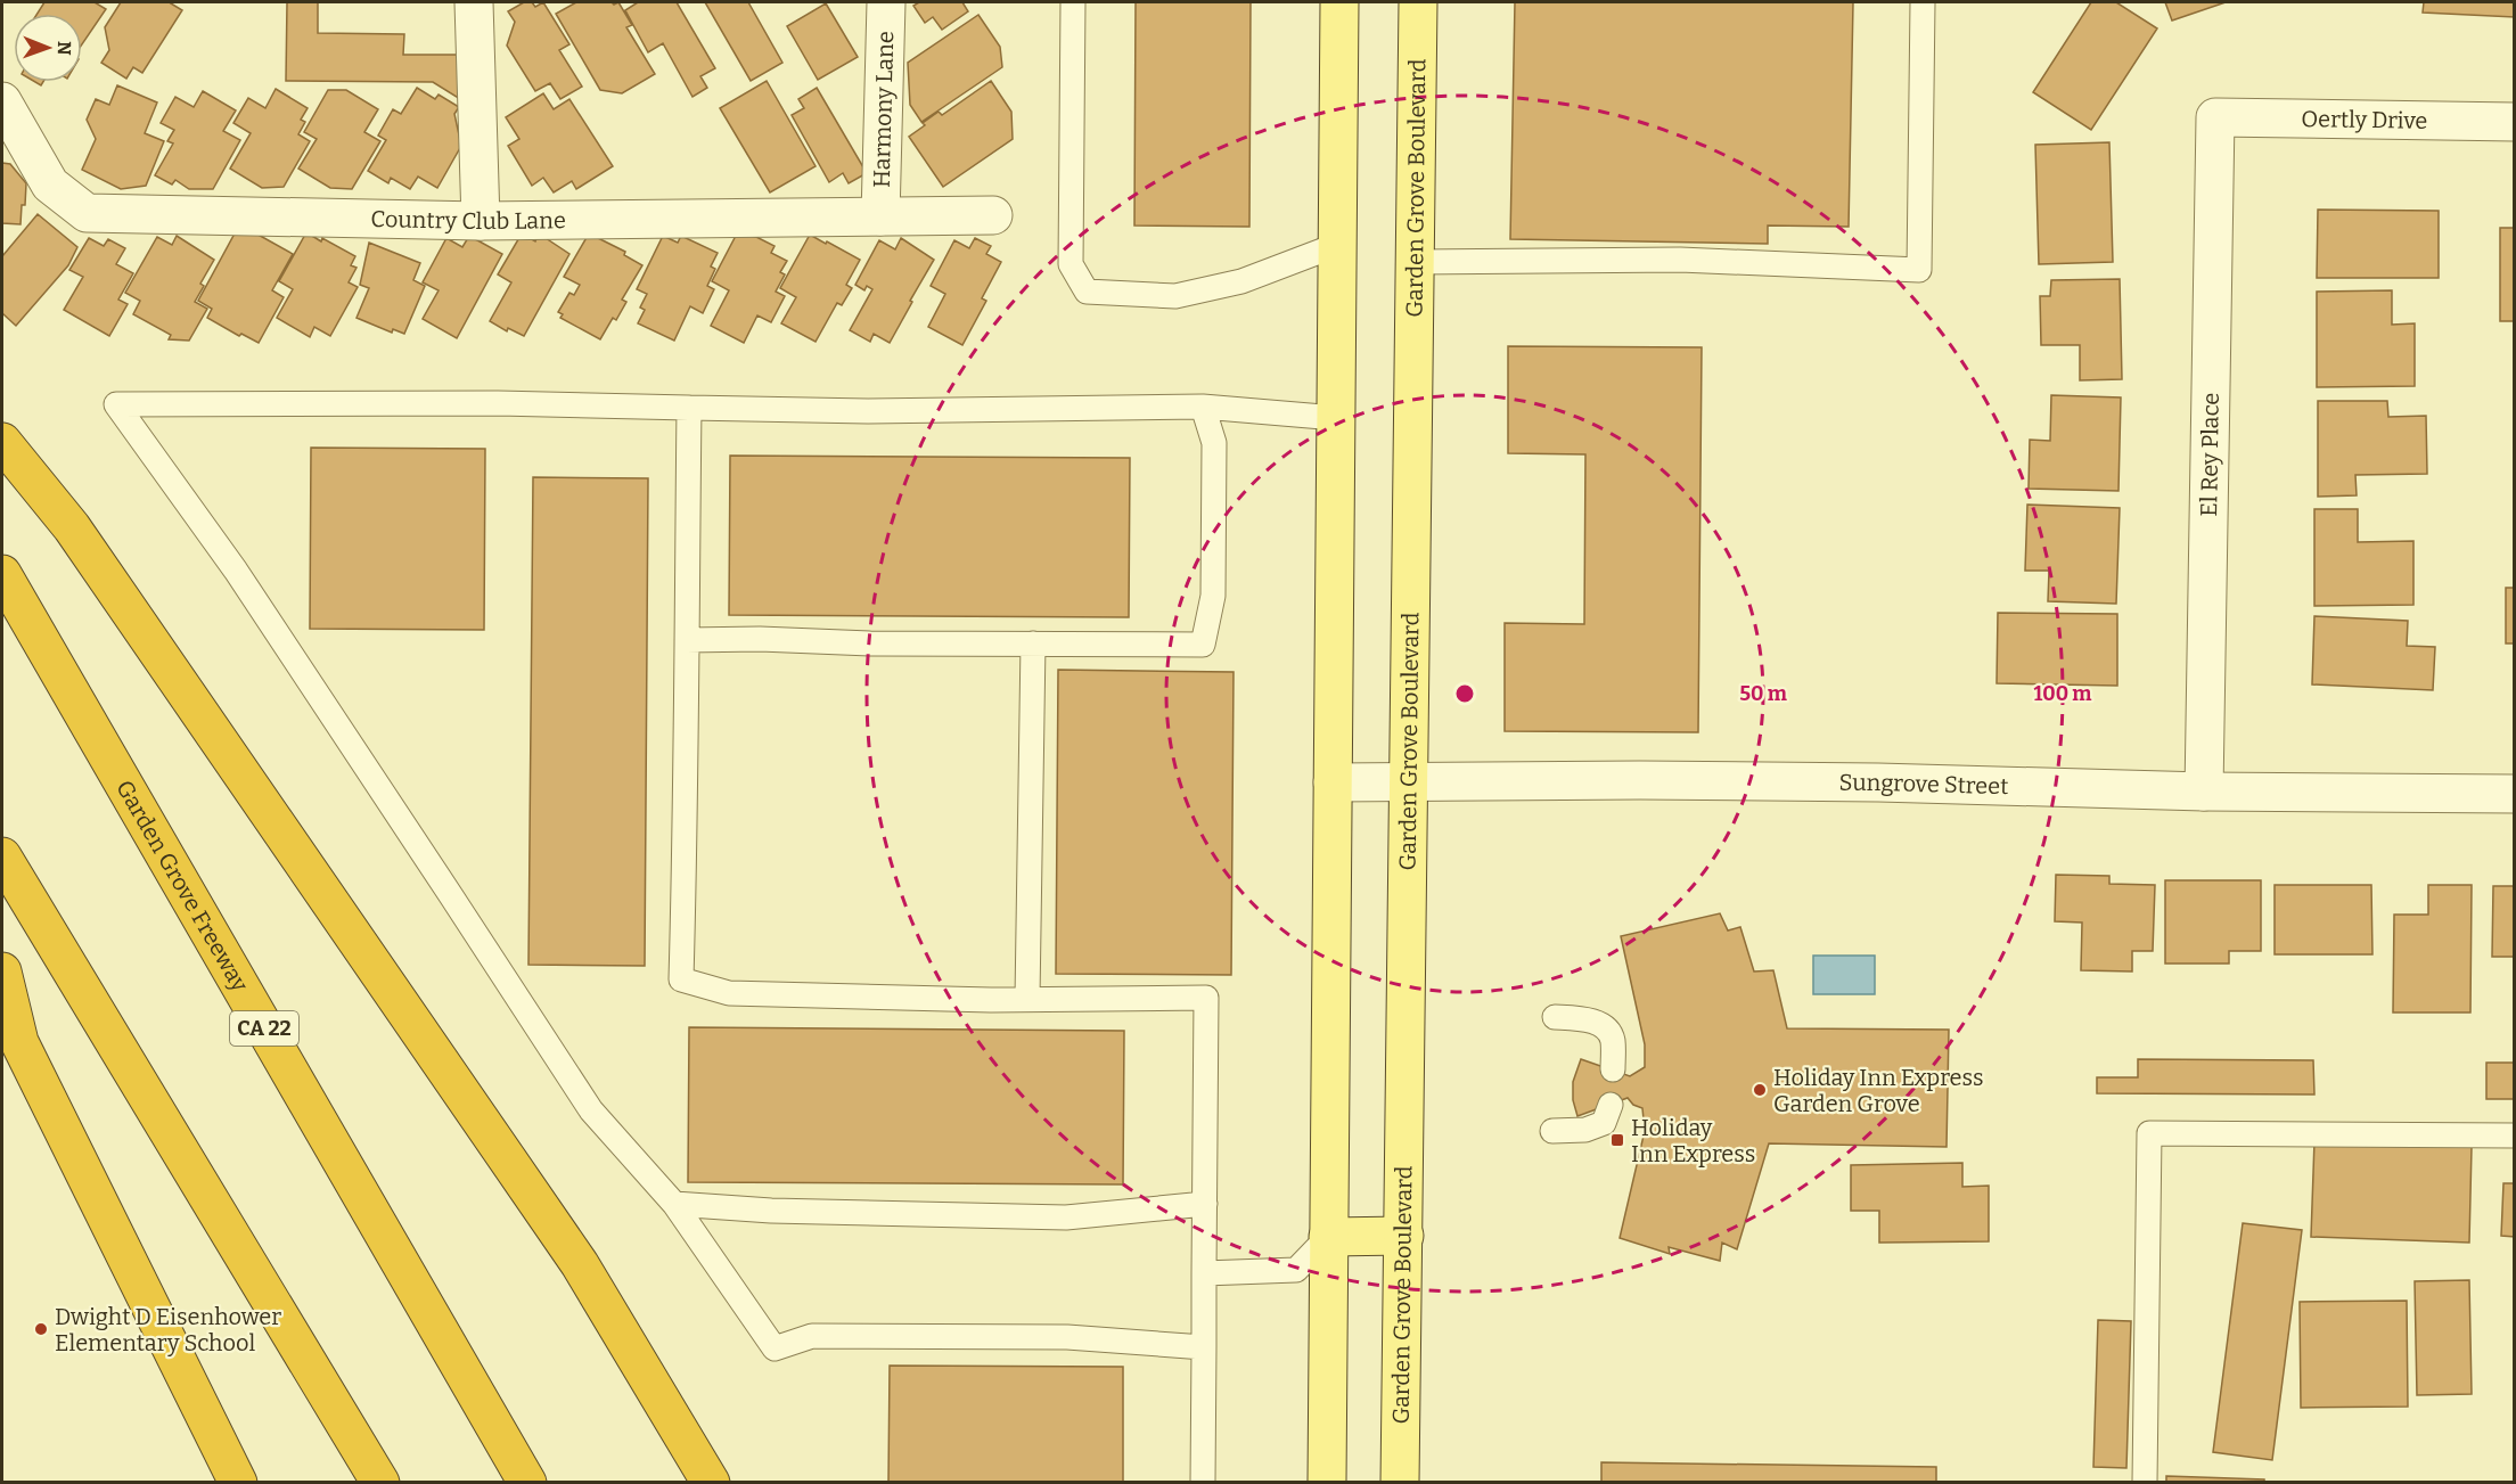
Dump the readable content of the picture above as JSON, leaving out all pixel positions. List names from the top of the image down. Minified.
{"streets":{"highway":["Garden Grove Freeway","CA 22"],"main road":["Garden Grove Boulevard"],"street":["Harmony Lane","Oertly Drive","Country Club Lane","El Rey Place","Sungrove Street"]},"crossings":[["Harmony Lane","Country Club Lane"],["Oertly Drive","El Rey Place"],["Garden Grove Boulevard","Sungrove Street"],["El Rey Place","Sungrove Street"]],"places":{"other":["Holiday Inn Express Garden Grove","Dwight D Eisenhower Elementary School"],"transit":["Holiday Inn Express"]},"north":"right","rings":["50 m","100 m"]}
